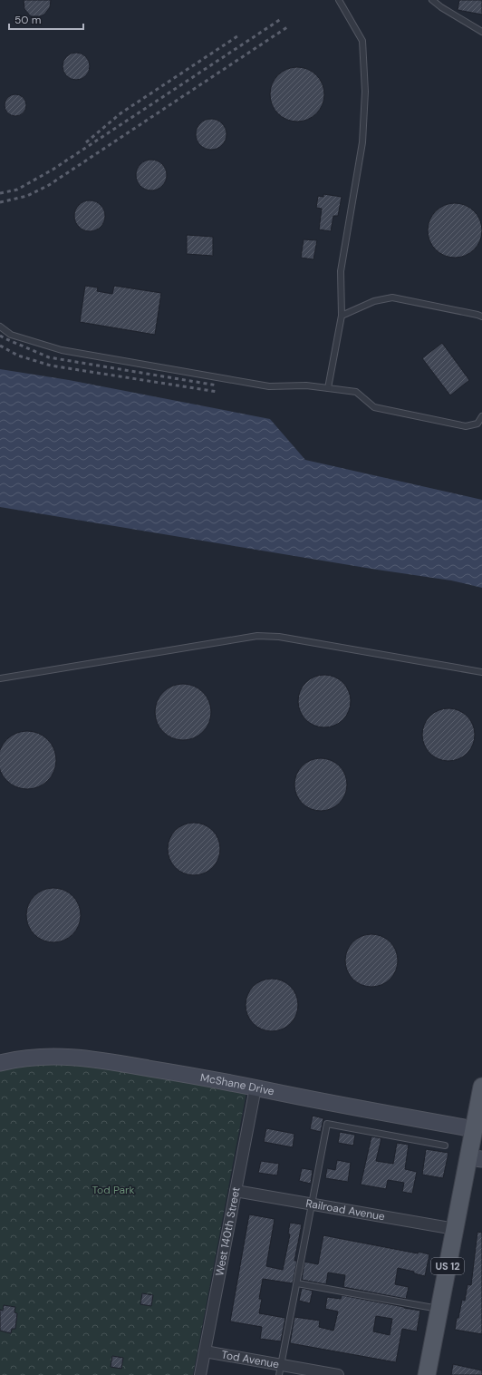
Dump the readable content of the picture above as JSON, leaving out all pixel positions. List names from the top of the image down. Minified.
{"streets":{"main road":["US 12"],"street":["McShane Drive","Railroad Avenue","West 140th Street","Tod Avenue"]},"crossings":[["McShane Drive","West 140th Street"],["McShane Drive","US 12"],["Railroad Avenue","West 140th Street"],["Railroad Avenue","US 12"],["West 140th Street","Tod Avenue"]],"parks":["Tod Park"],"scale_bar":"50 m"}
